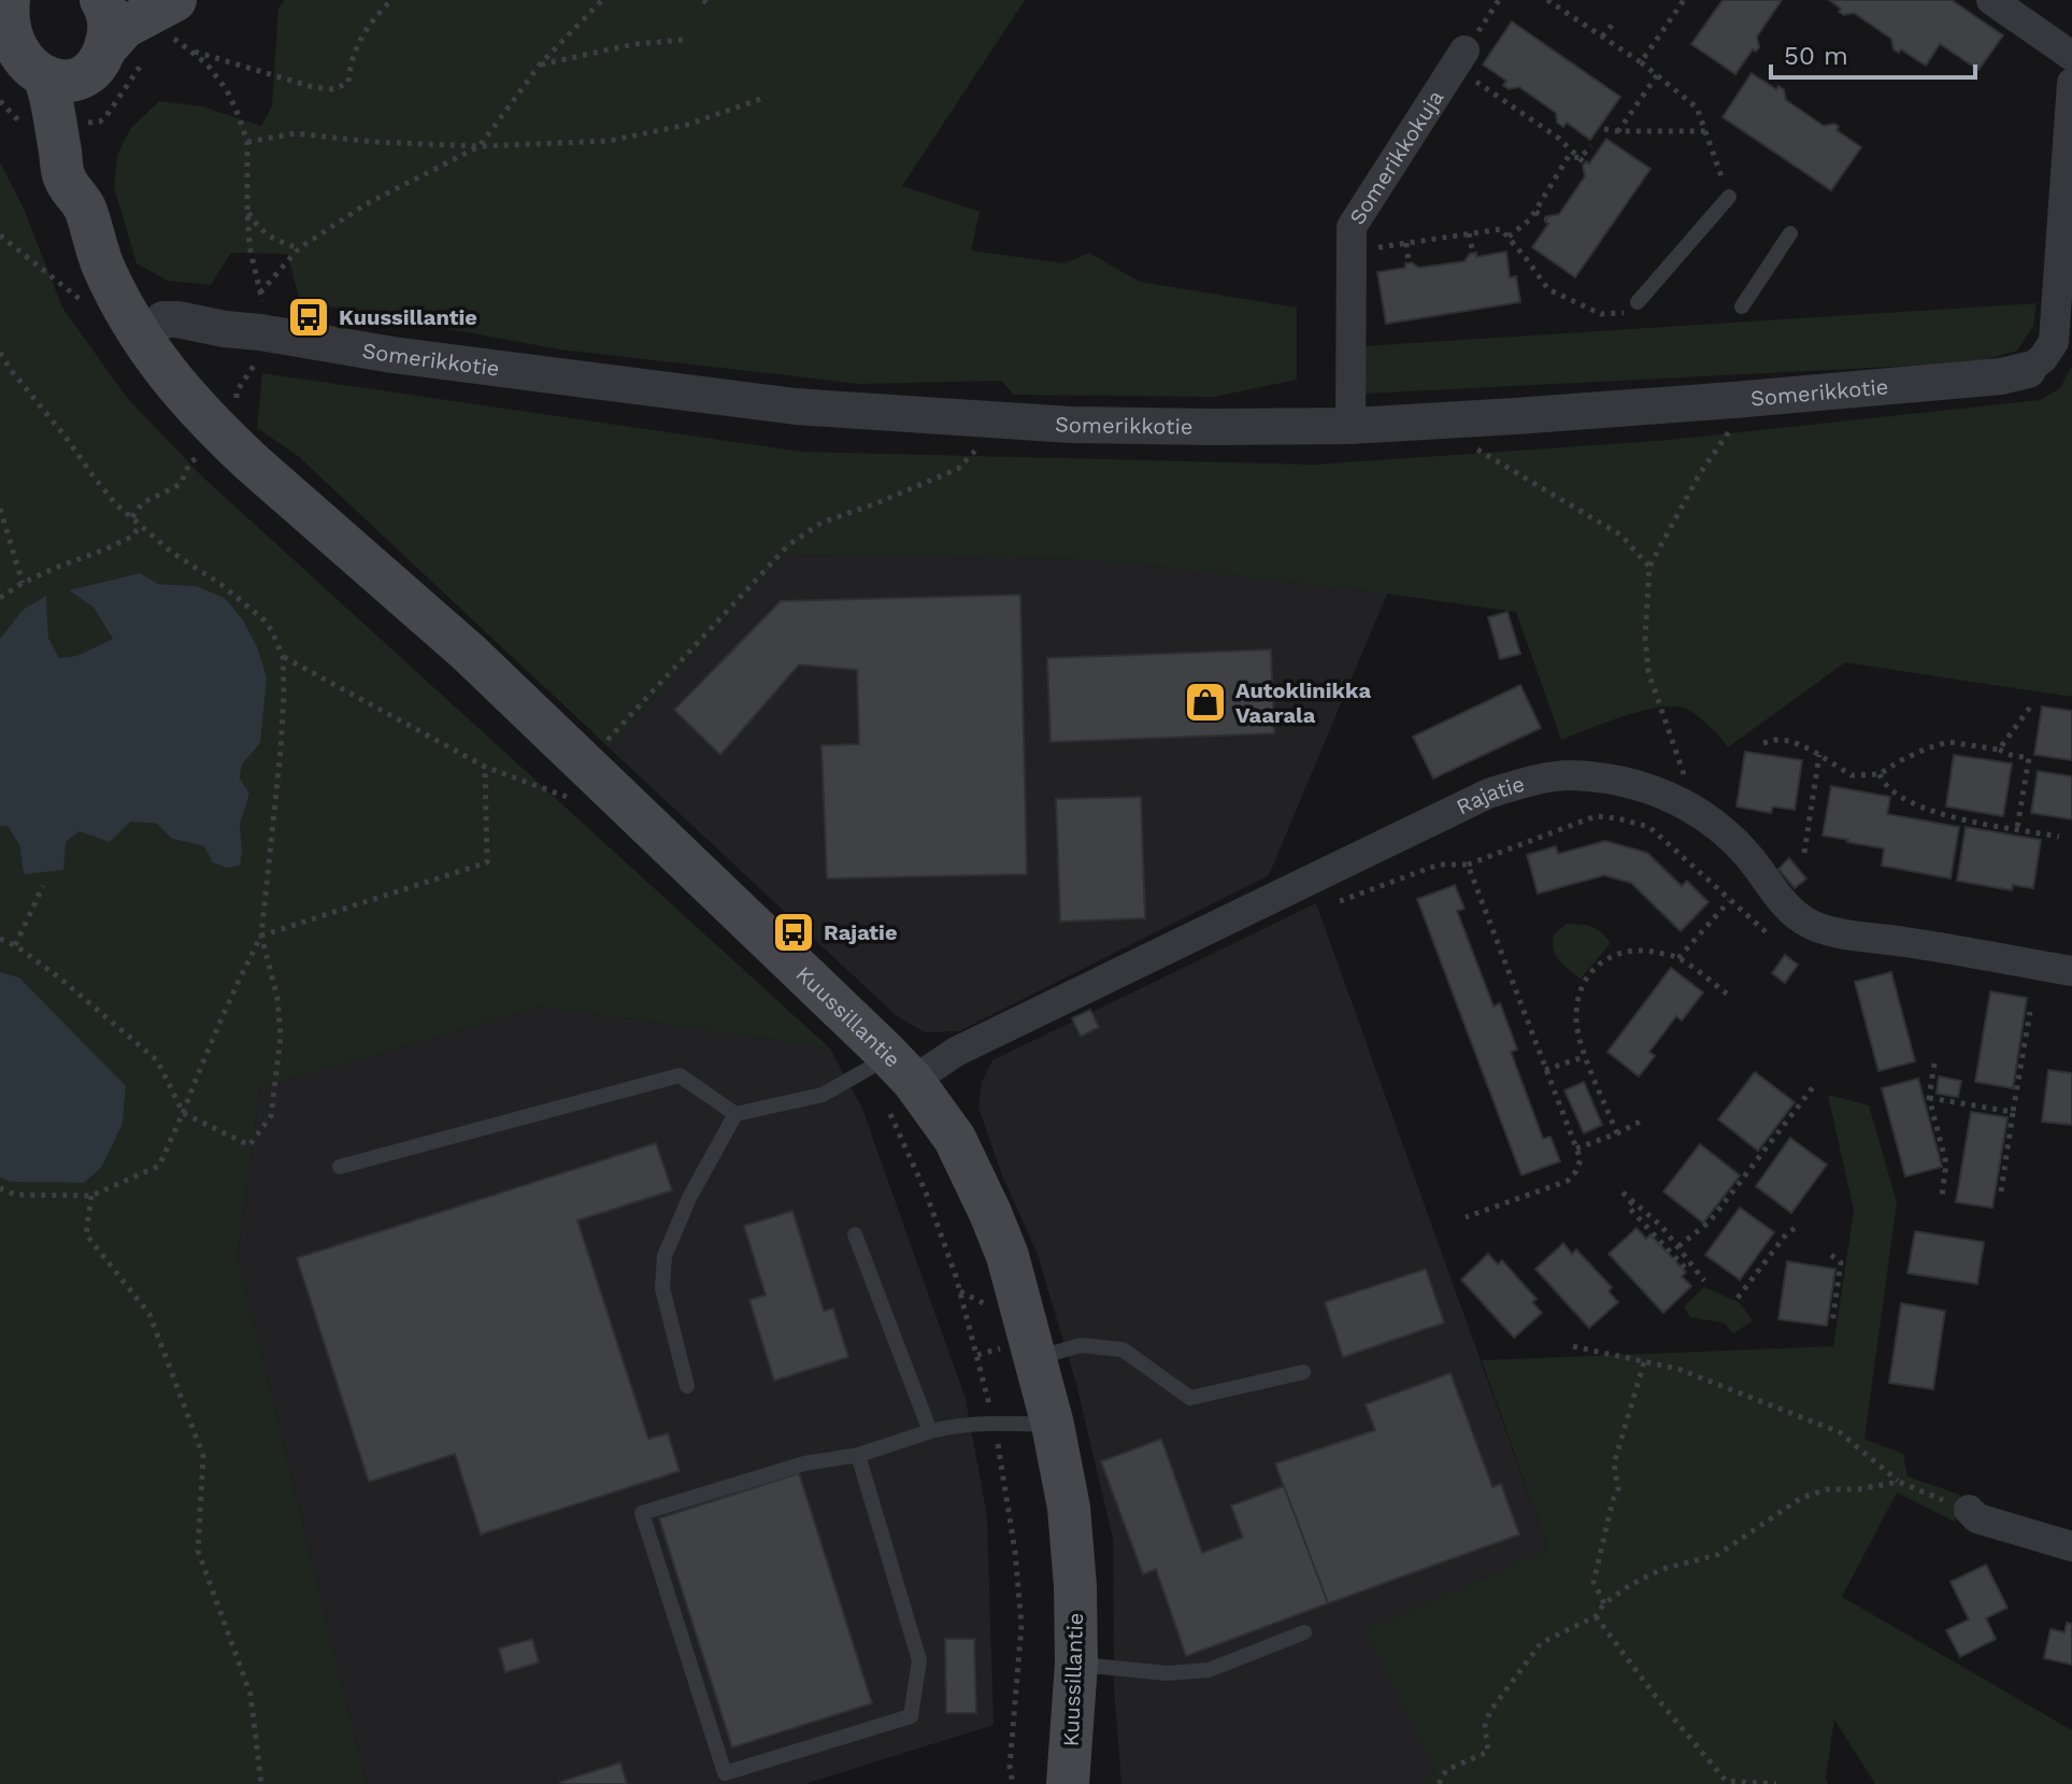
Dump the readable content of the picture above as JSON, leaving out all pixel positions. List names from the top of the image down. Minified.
{"streets":{"main road":["Kuussillantie"],"street":["Somerikkokuja","Somerikkotie","Rajatie"]},"crossings":[["Somerikkokuja","Somerikkotie"],["Somerikkotie","Kuussillantie"],["Rajatie","Kuussillantie"]],"places":{"bus stop":["Kuussillantie","Rajatie"],"shop":["Autoklinikka Vaarala"]},"scale_bar":"50 m"}
